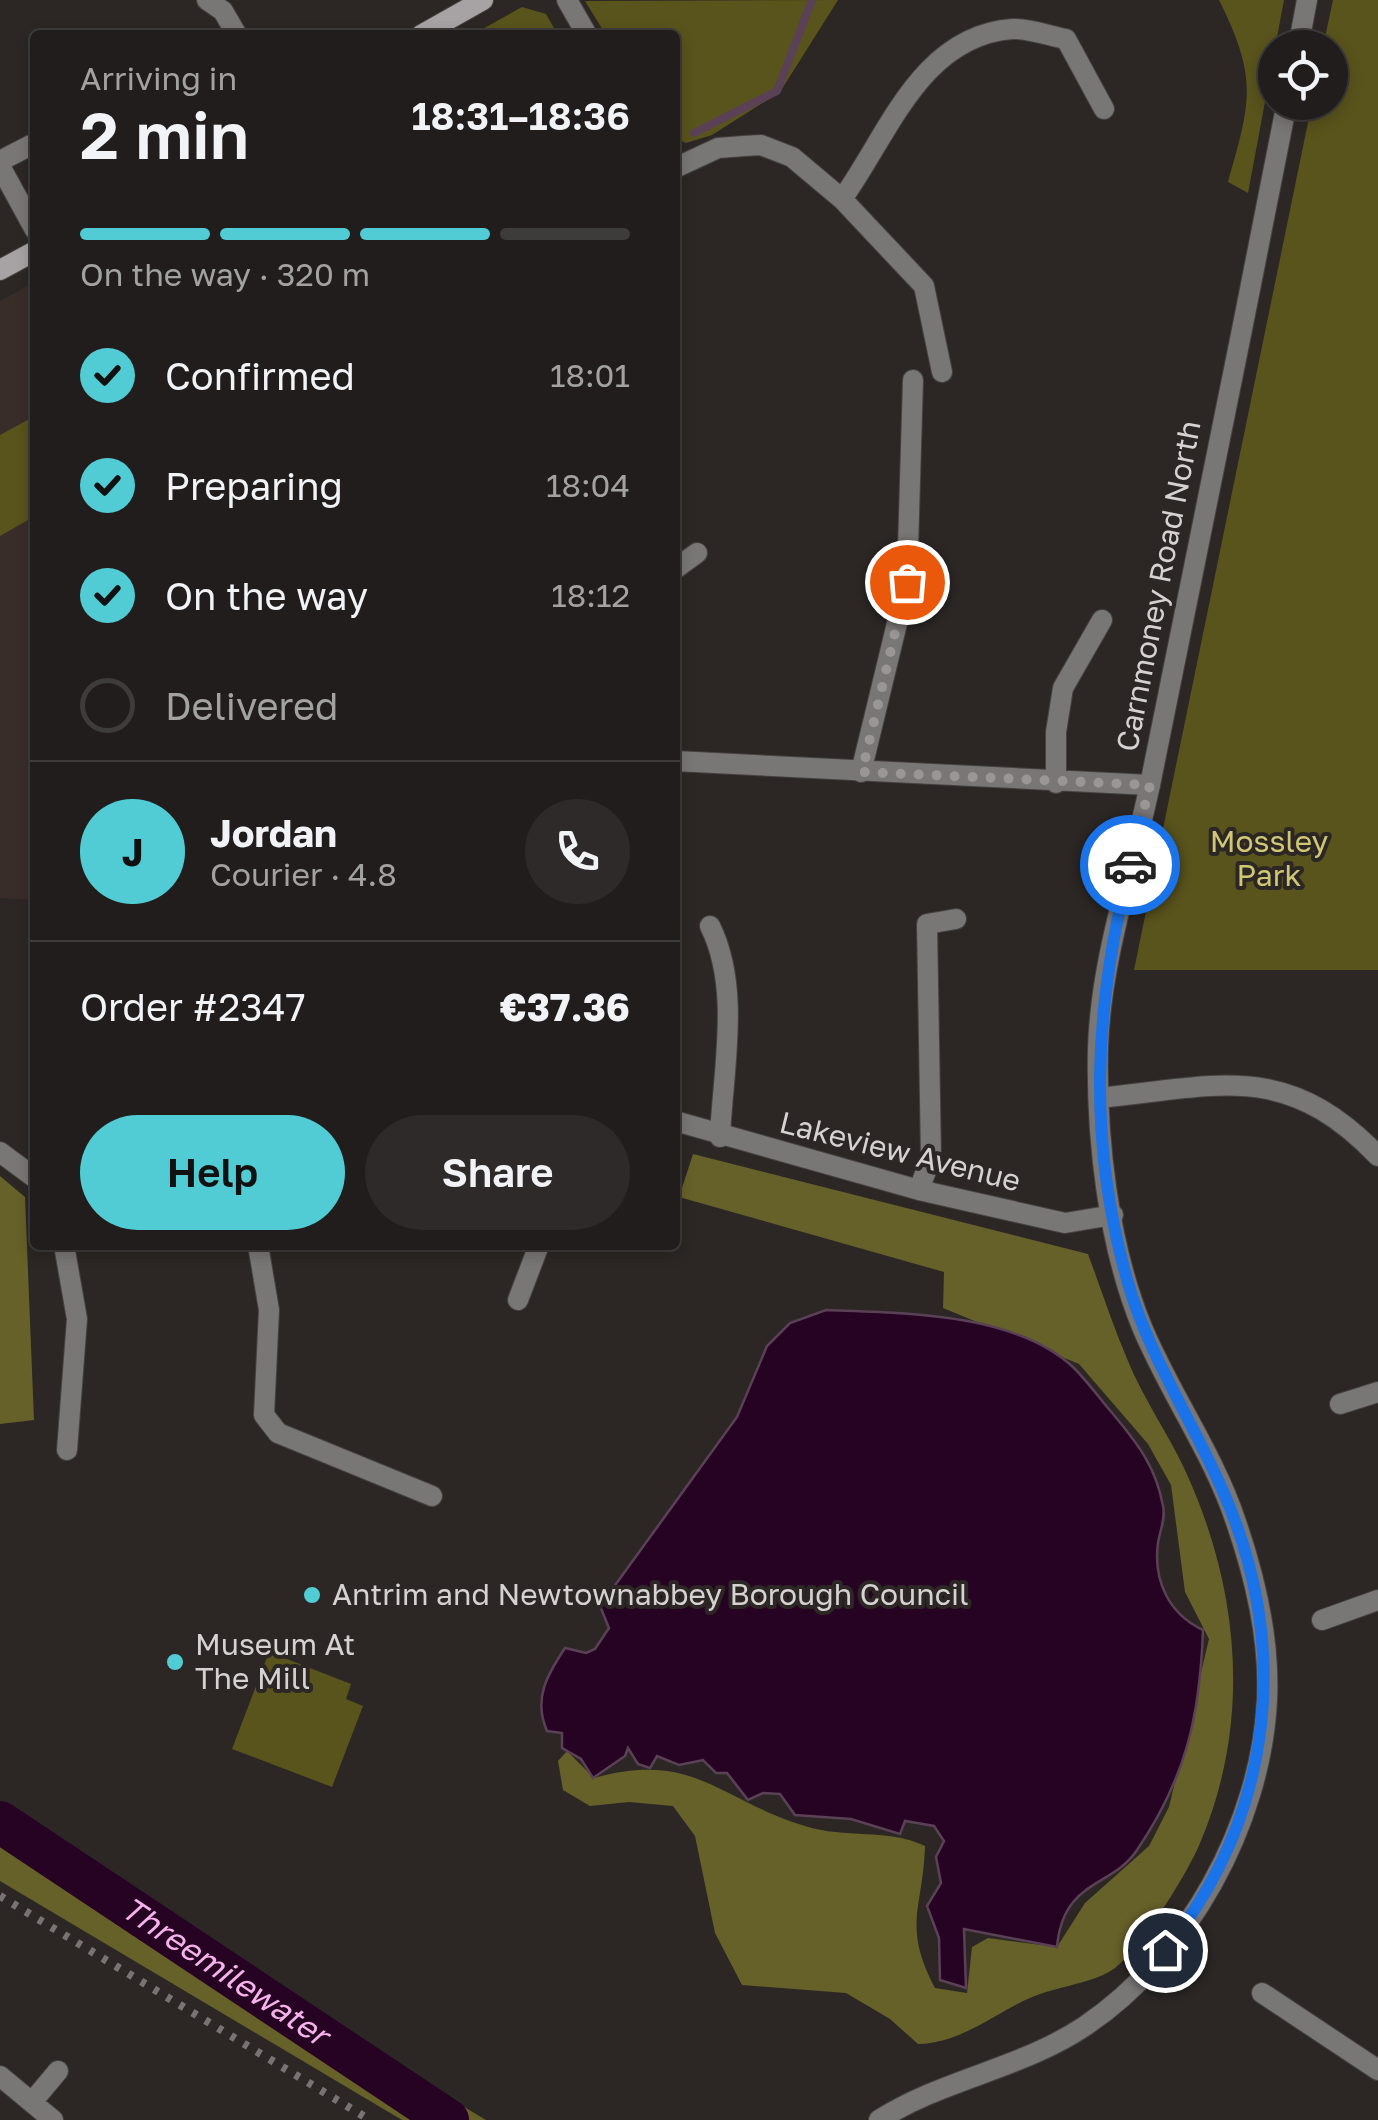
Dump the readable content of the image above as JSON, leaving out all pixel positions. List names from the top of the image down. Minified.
{"streets":{"street":["Carnmoney Road North","Lakeview Avenue"]},"crossings":[["Carnmoney Road North","Lakeview Avenue"]],"water":["Threemilewater"],"parks":["Mossley Park"],"places":["Antrim and Newtownabbey Borough Council","Museum At The Mill"],"page":{"heading":["2 min","Arriving in","18:31–18:36"],"panel":["Jordan","Courier · 4.8","Order #2347","€37.36"],"bar":"On the way · 320 m","list":[["Confirmed","18:01"],["Preparing","18:04"],["On the way","18:12"],"Delivered"],"round":"J","buttons":["Help","Share"]}}
